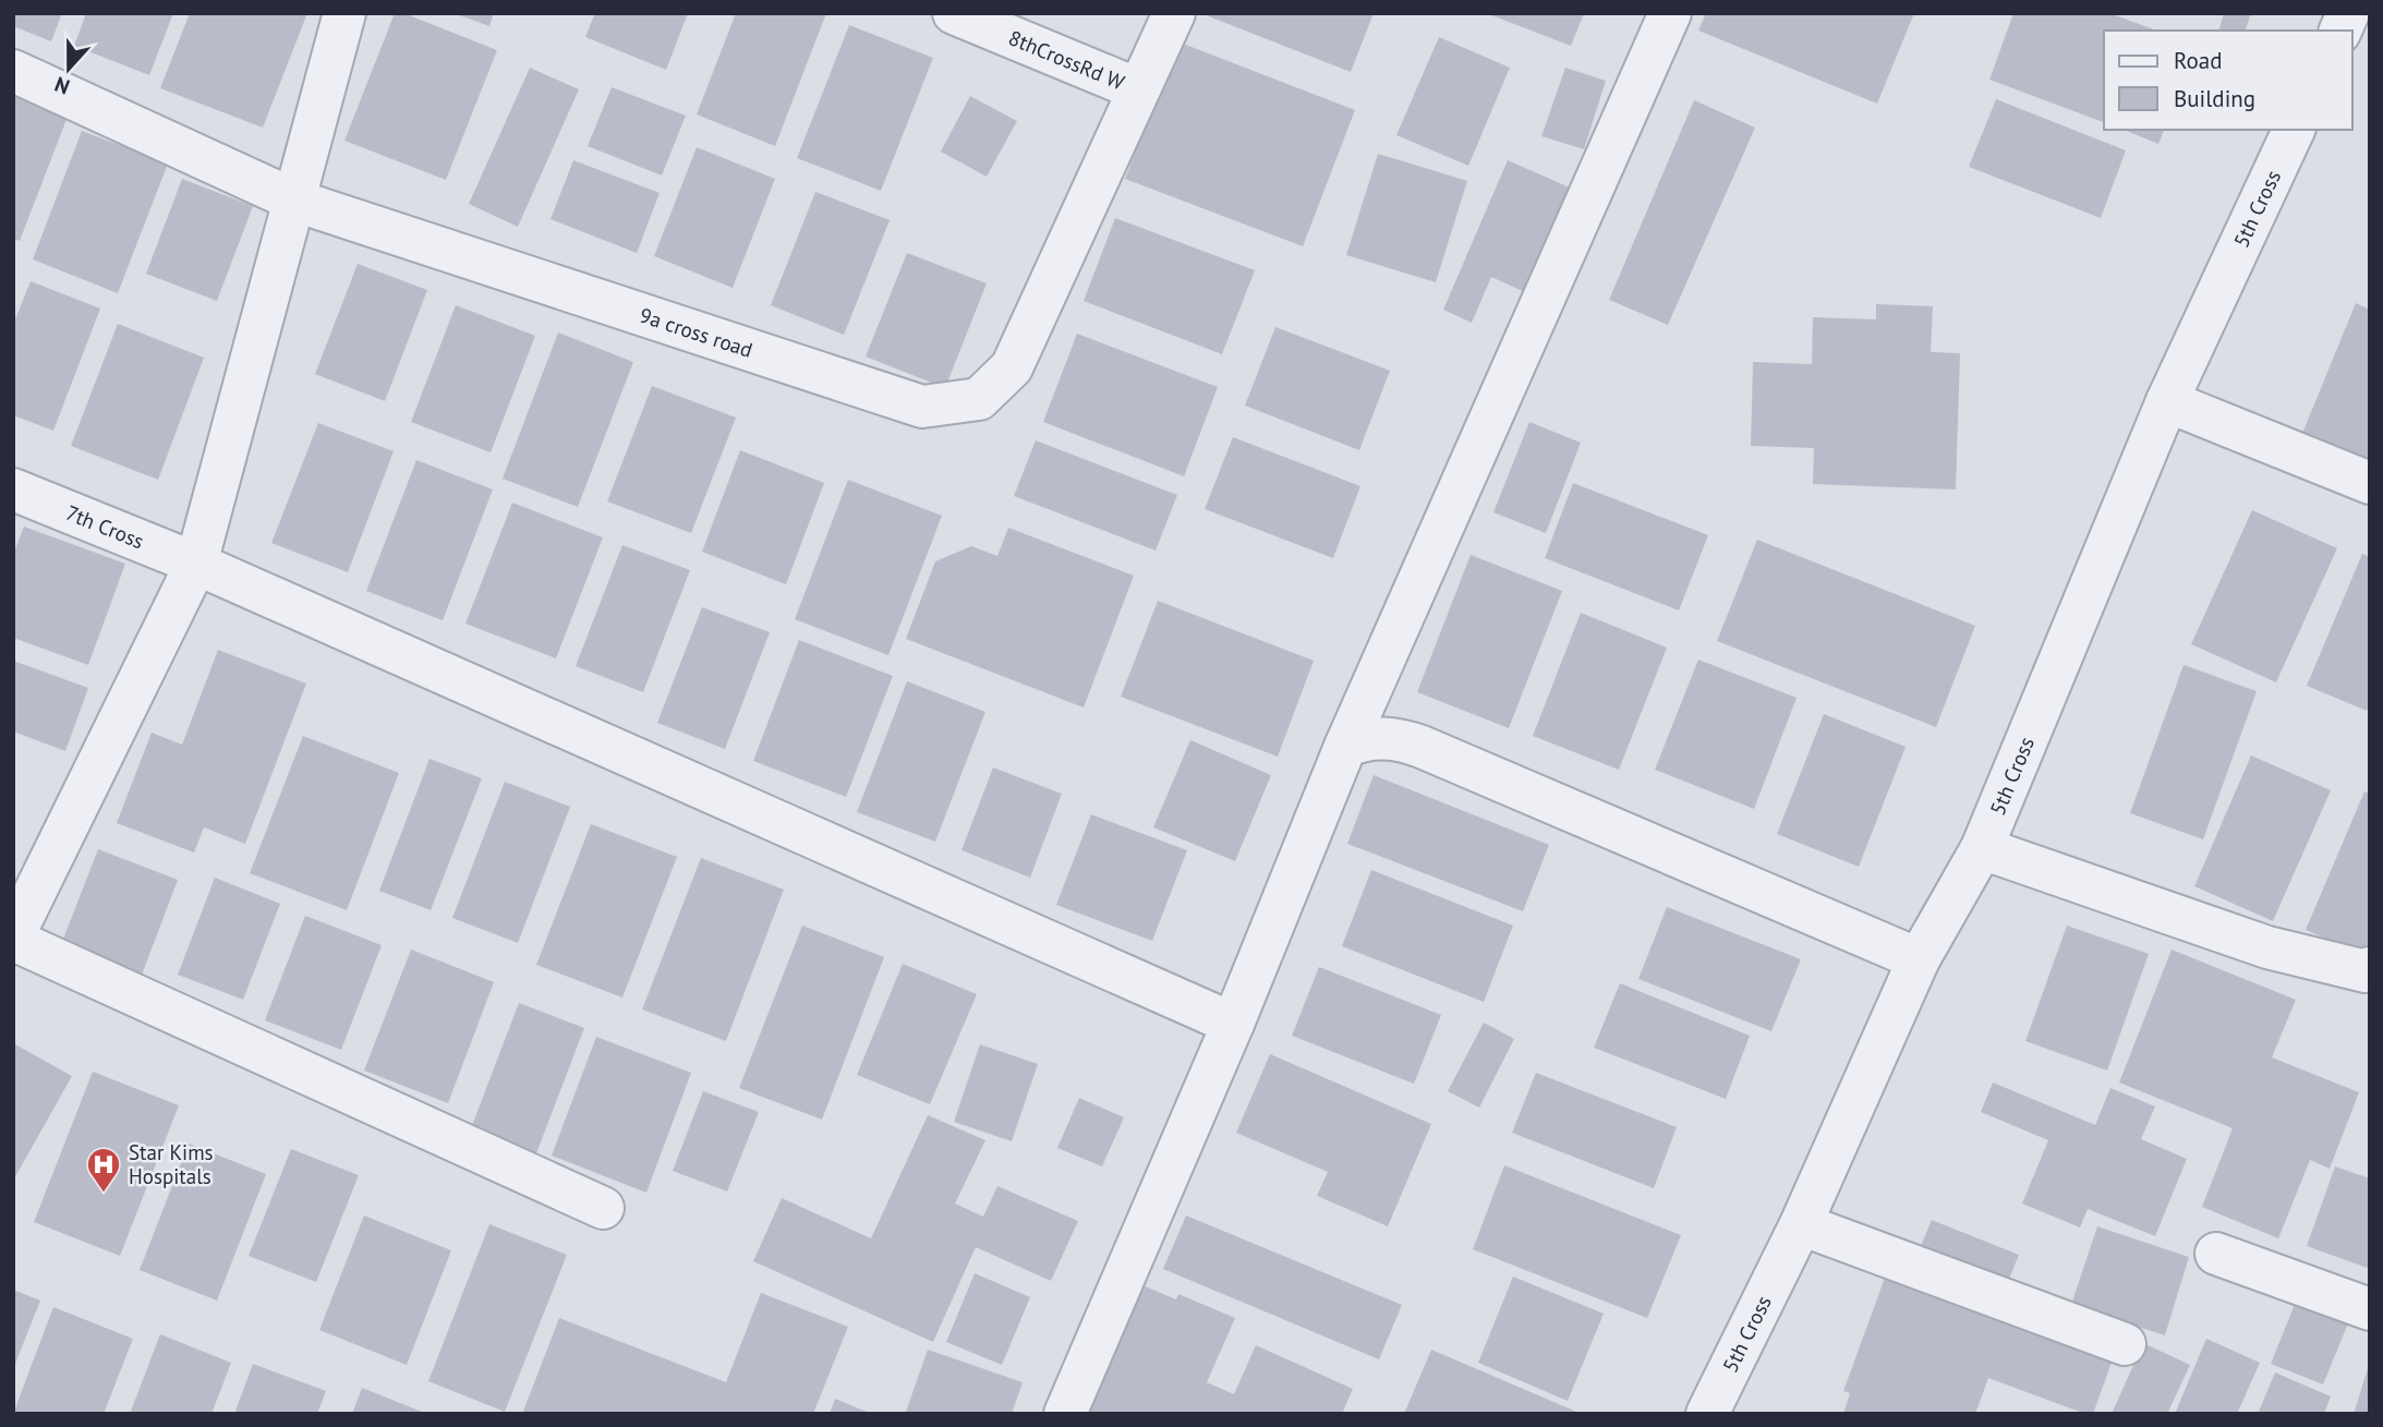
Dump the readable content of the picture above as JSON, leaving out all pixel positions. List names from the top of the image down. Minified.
{"streets":{"street":["8thCrossRd W","5th Cross","9a cross road","7th Cross"]},"crossings":[["8thCrossRd W","9a cross road"]],"places":{"hospital":["Star Kims Hospitals"]},"legend":["Road","Building"],"north":"bottom"}
